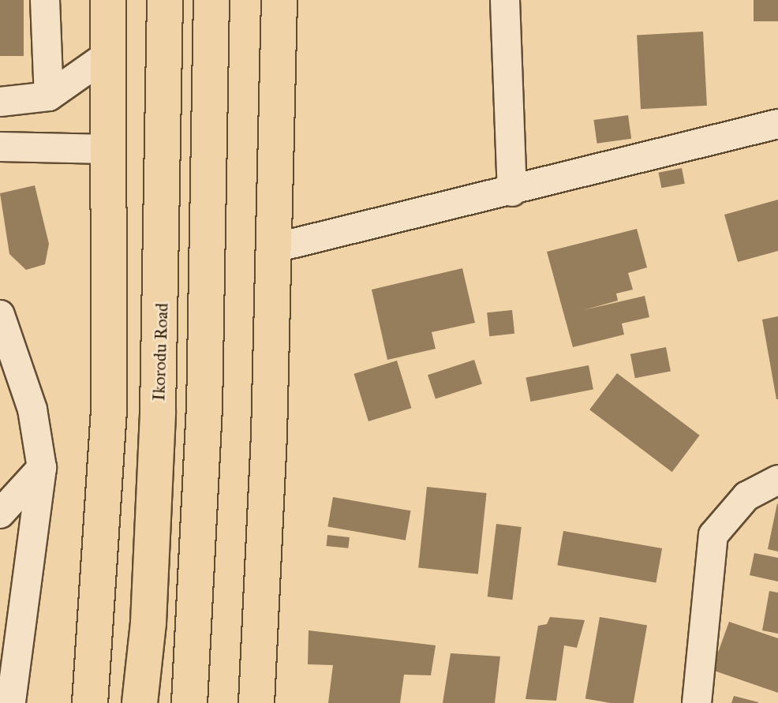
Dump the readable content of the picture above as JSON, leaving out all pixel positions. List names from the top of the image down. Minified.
{"streets":{"main road":["Ikorodu Road"]}}
